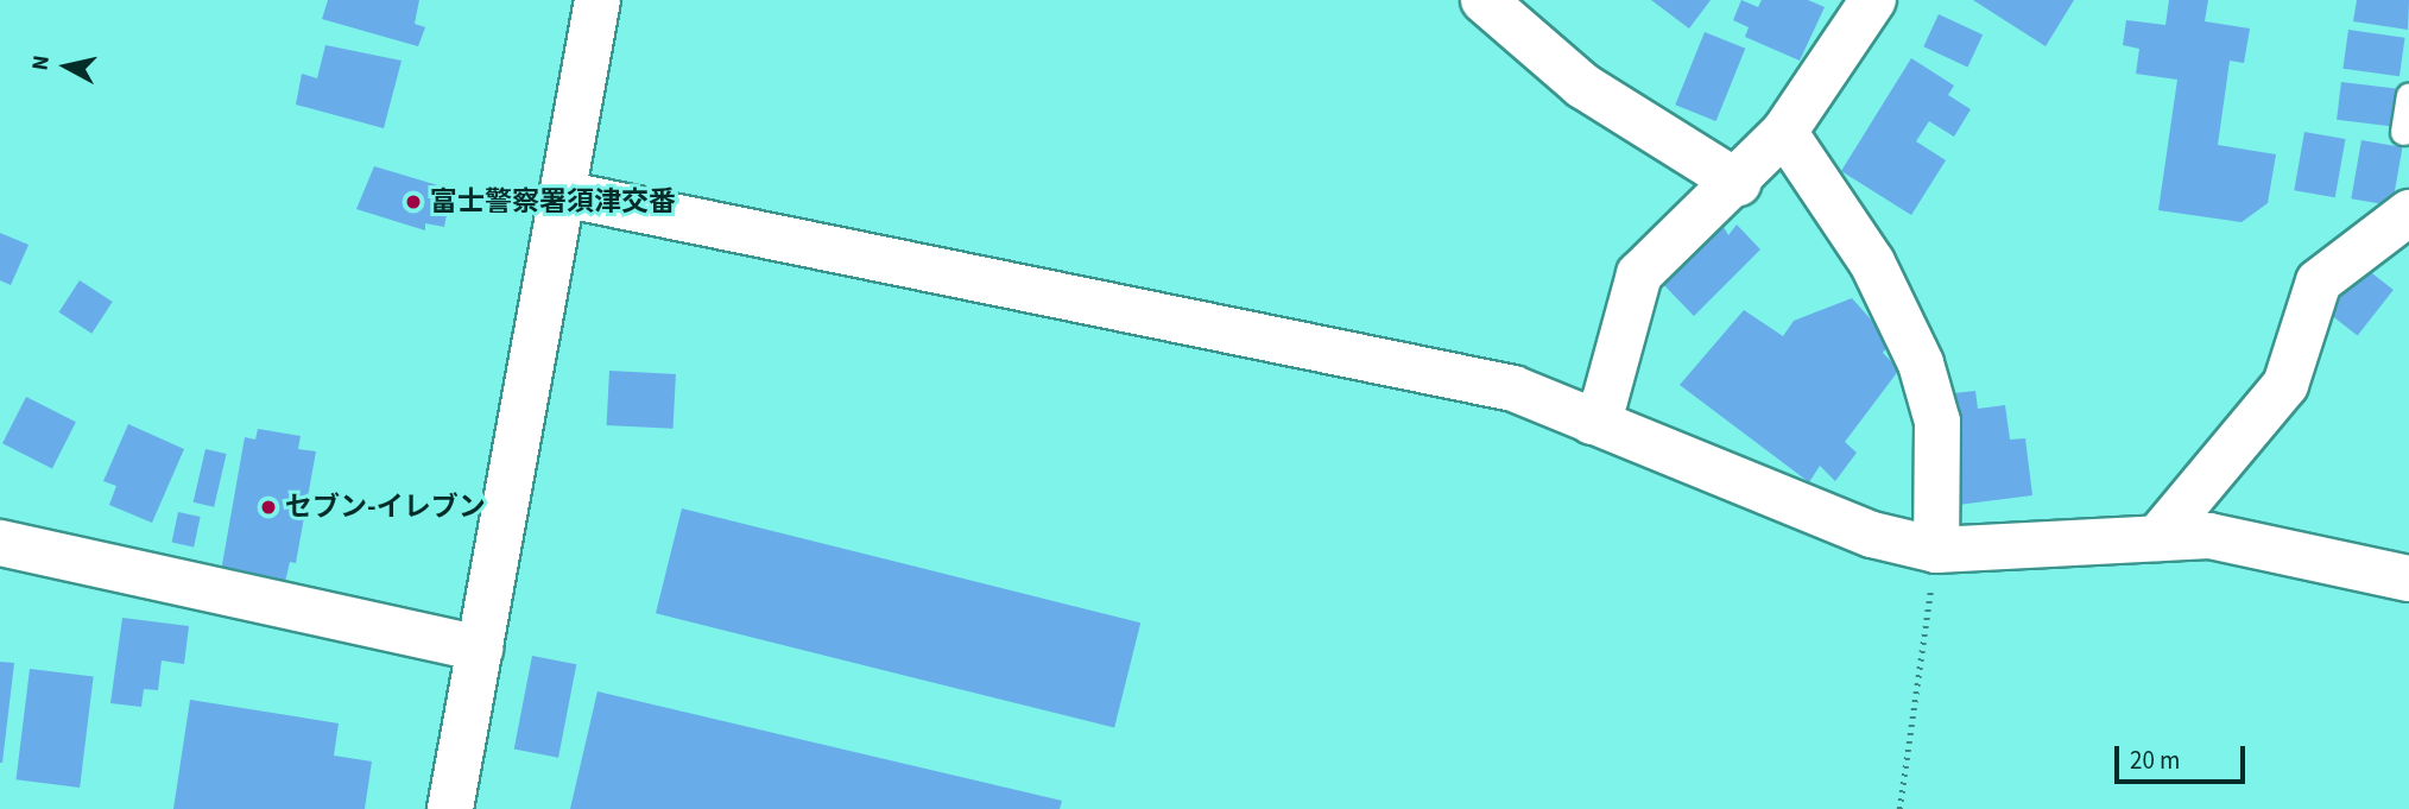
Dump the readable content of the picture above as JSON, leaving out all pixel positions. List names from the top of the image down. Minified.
{"places":["富士警察署須津交番","セブン-イレブン"],"scale_bar":"20 m","north":"left"}
